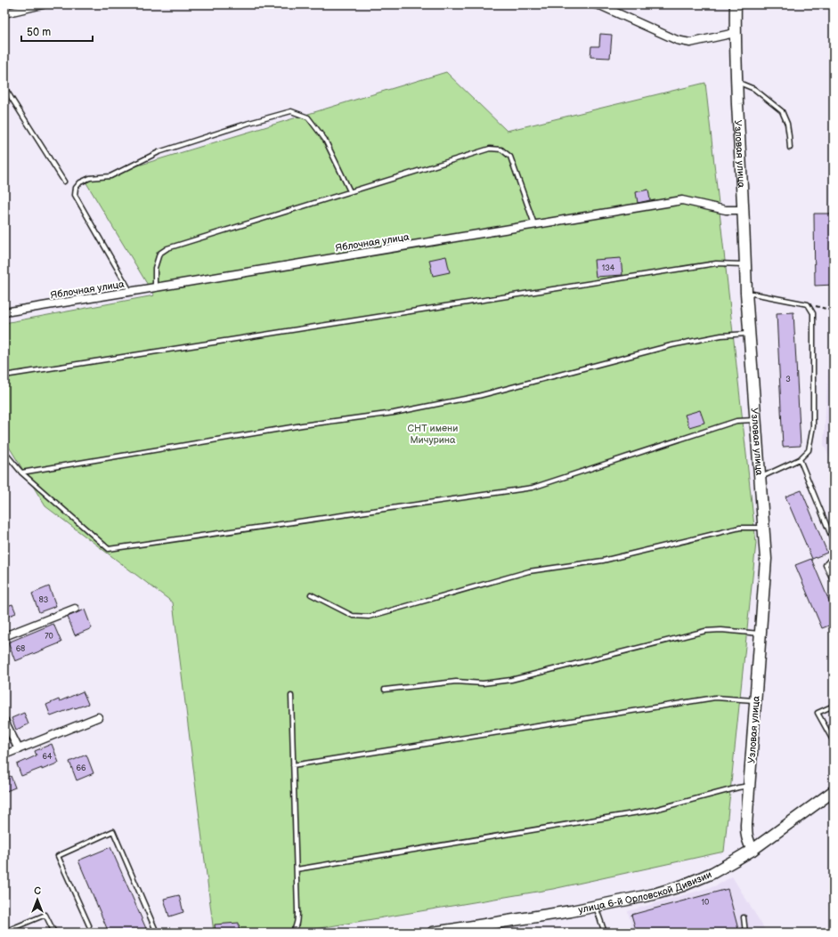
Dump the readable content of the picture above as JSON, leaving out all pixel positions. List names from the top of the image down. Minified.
{"streets":{"street":["Узловая улица","Яблочная улица","улица 6-й Орловской Дивизии"]},"crossings":[["Узловая улица","Яблочная улица"],["Узловая улица","улица 6-й Орловской Дивизии"]],"parks":["СНТ имени Мичурина"],"house_numbers":["134","3","83","70","68","64","66","10"],"scale_bar":"50 m","north":"top"}
